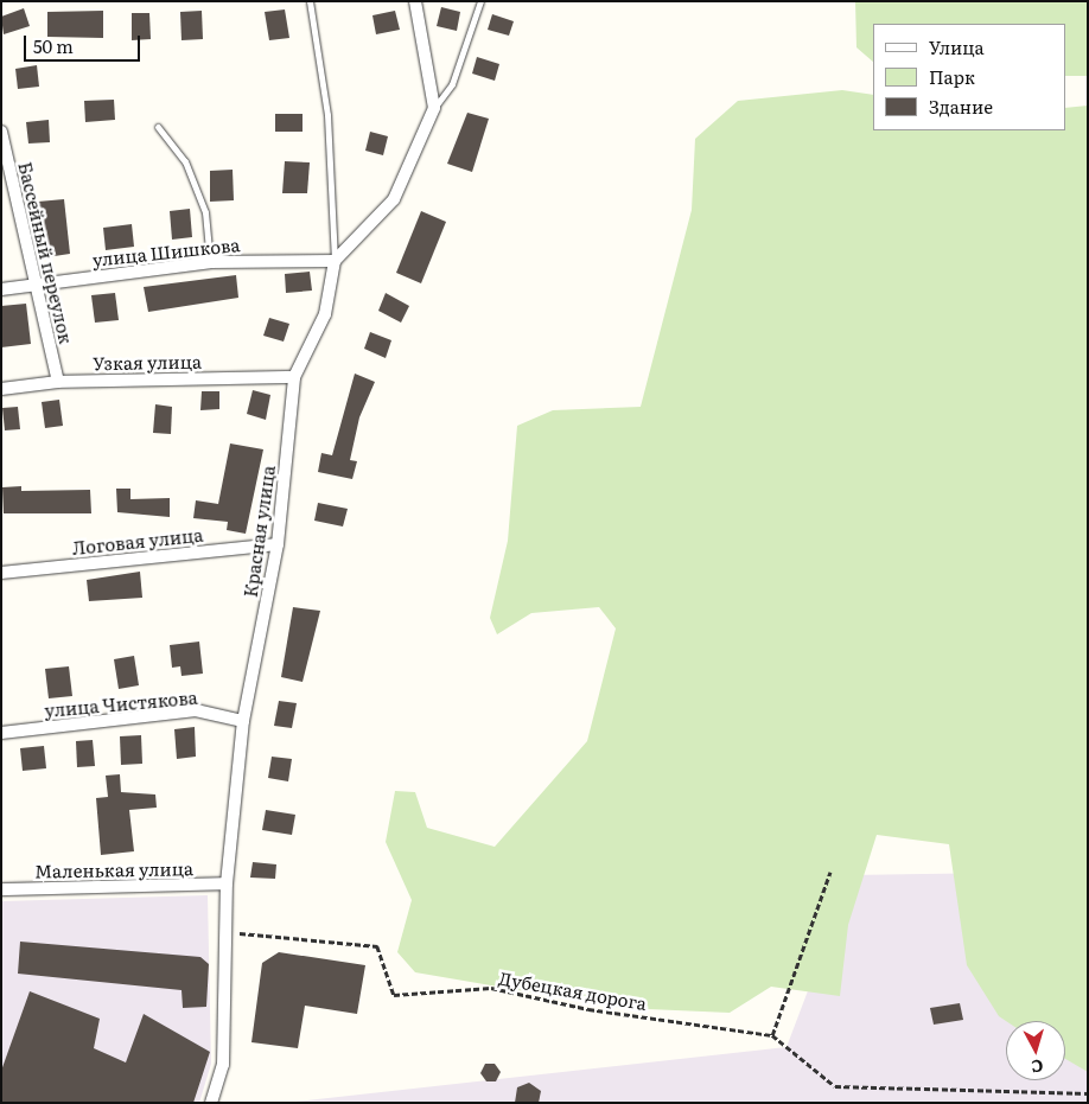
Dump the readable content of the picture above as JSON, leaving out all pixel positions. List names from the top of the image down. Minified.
{"streets":{"street":["улица Шишкова","Бассейный переулок","Узкая улица","Красная улица","Логовая улица","улица Чистякова","Маленькая улица"],"path":["Дубецкая дорога"]},"crossings":[["улица Шишкова","Бассейный переулок"],["улица Шишкова","Красная улица"],["Бассейный переулок","Узкая улица"],["Узкая улица","Красная улица"],["Красная улица","Логовая улица"],["Красная улица","улица Чистякова"],["Красная улица","Маленькая улица"],["Красная улица","Дубецкая дорога"]],"legend":["Улица","Парк","Здание"],"scale_bar":"50 m","north":"bottom"}
